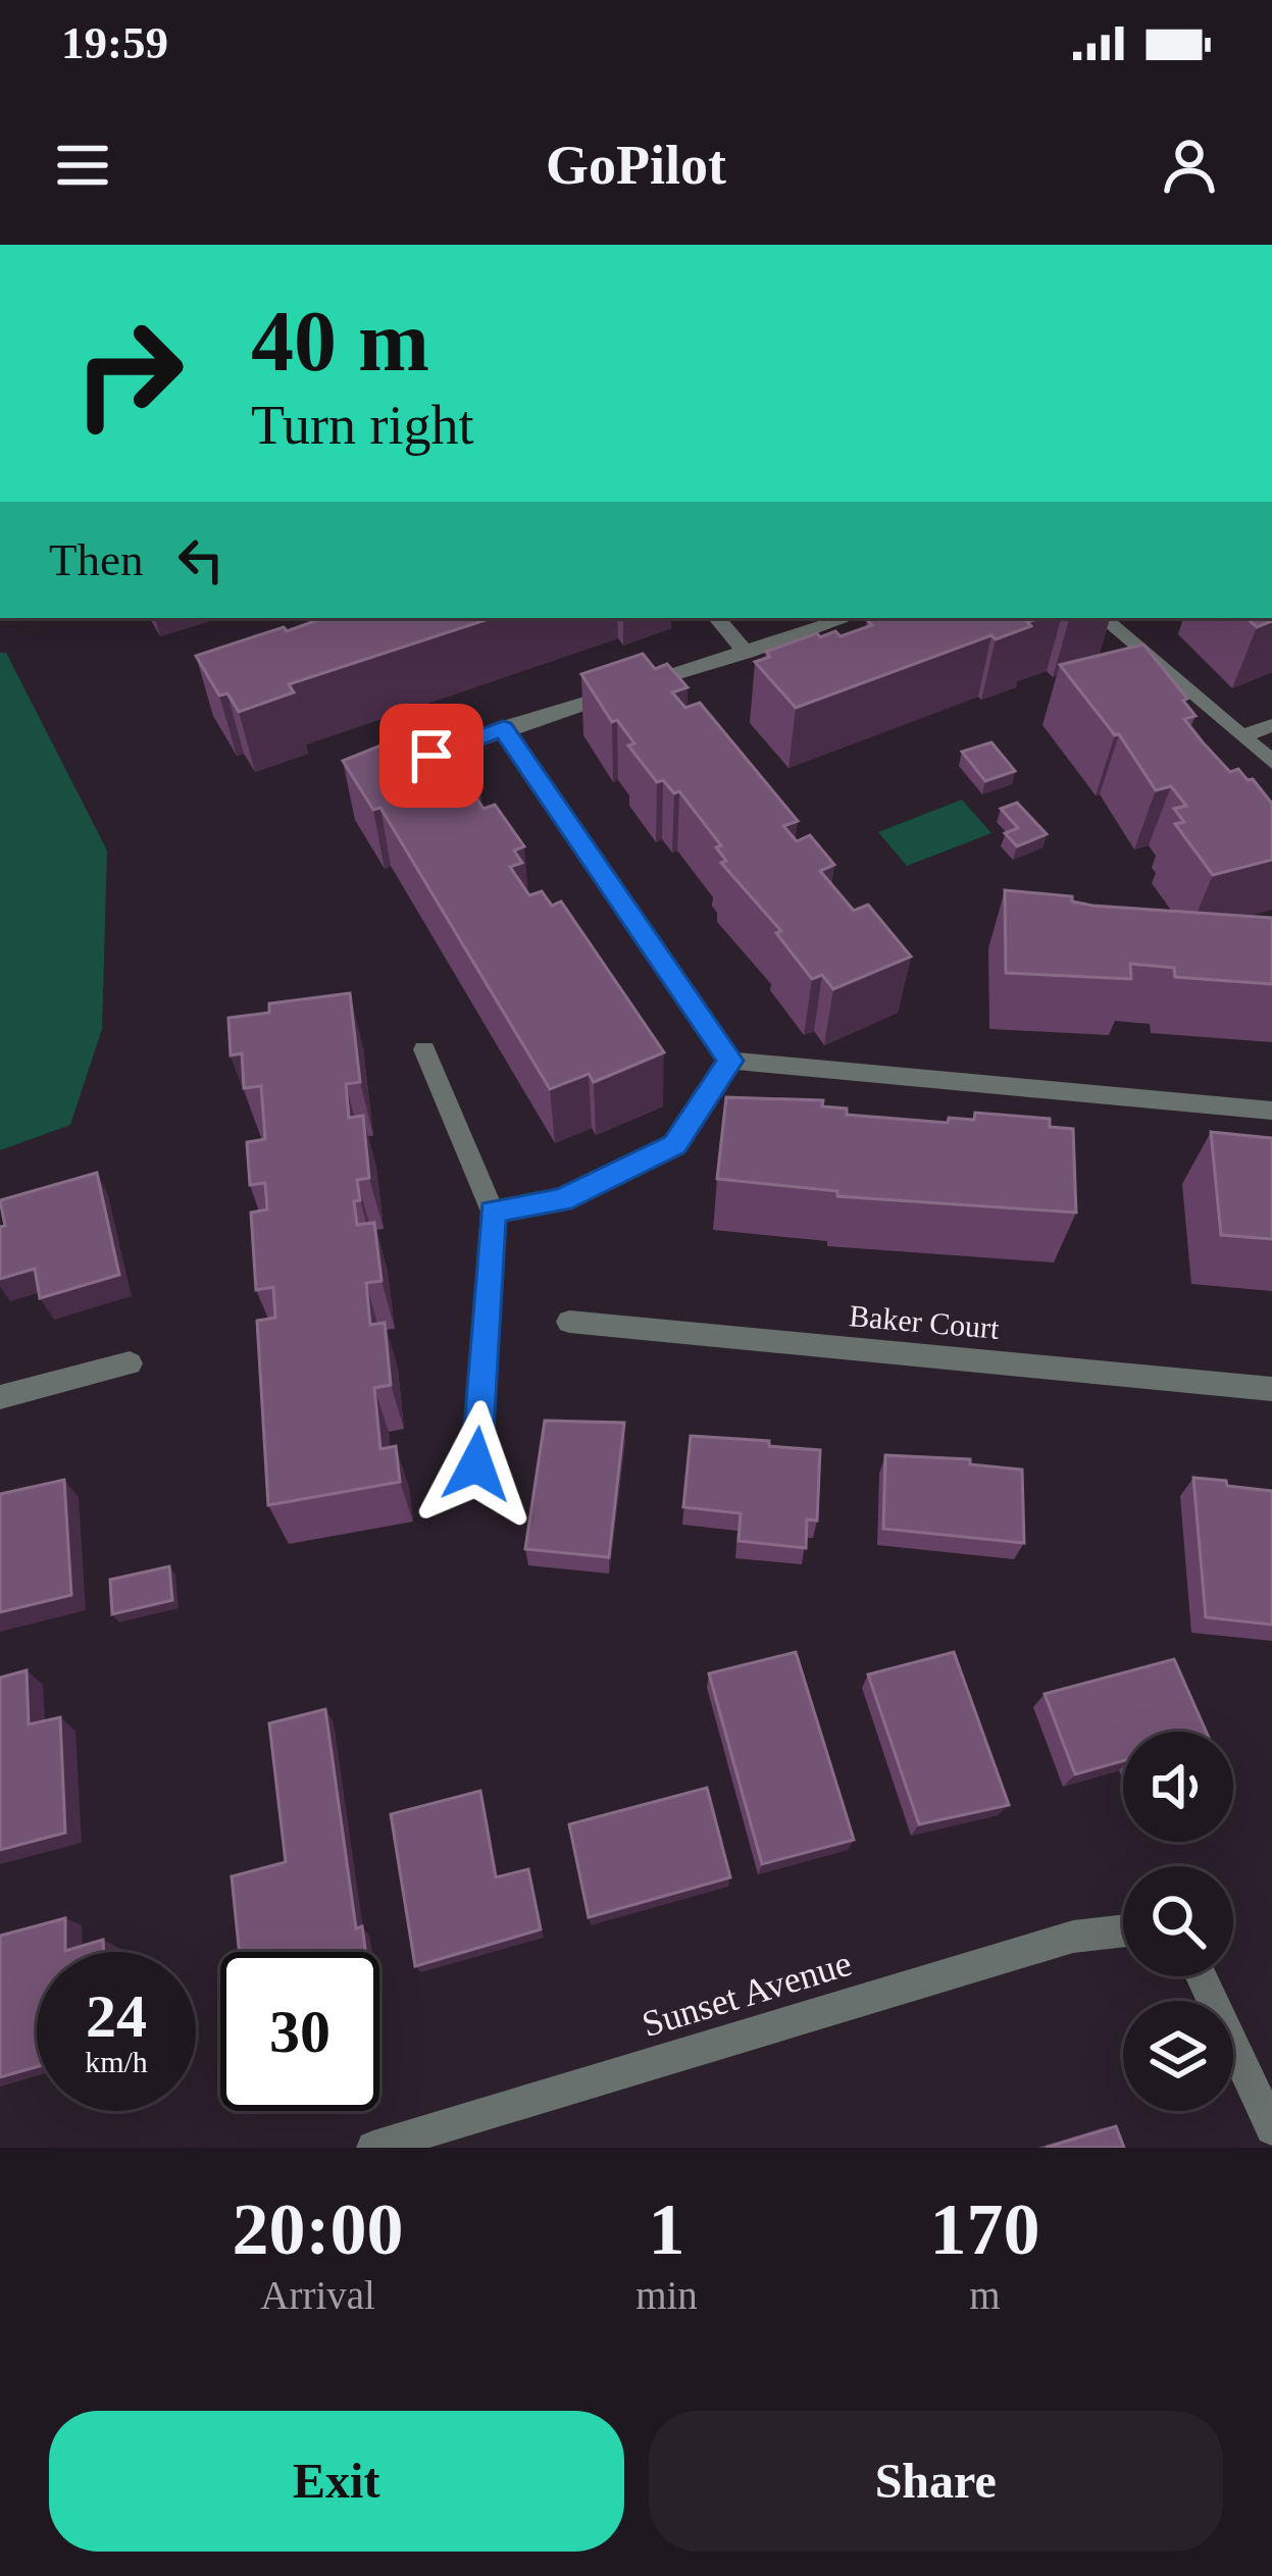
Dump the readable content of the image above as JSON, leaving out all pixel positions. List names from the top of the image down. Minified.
{"streets":{"street":["Baker Court","Sunset Avenue"]},"page":{"status":"19:59","header":"GoPilot","turn":["40 m","Turn right"],"then":"Then","speed":"24 km/h","limit":"30","eta":["20:00","Arrival","1","min","170","m"],"buttons":["Exit","Share"]}}
